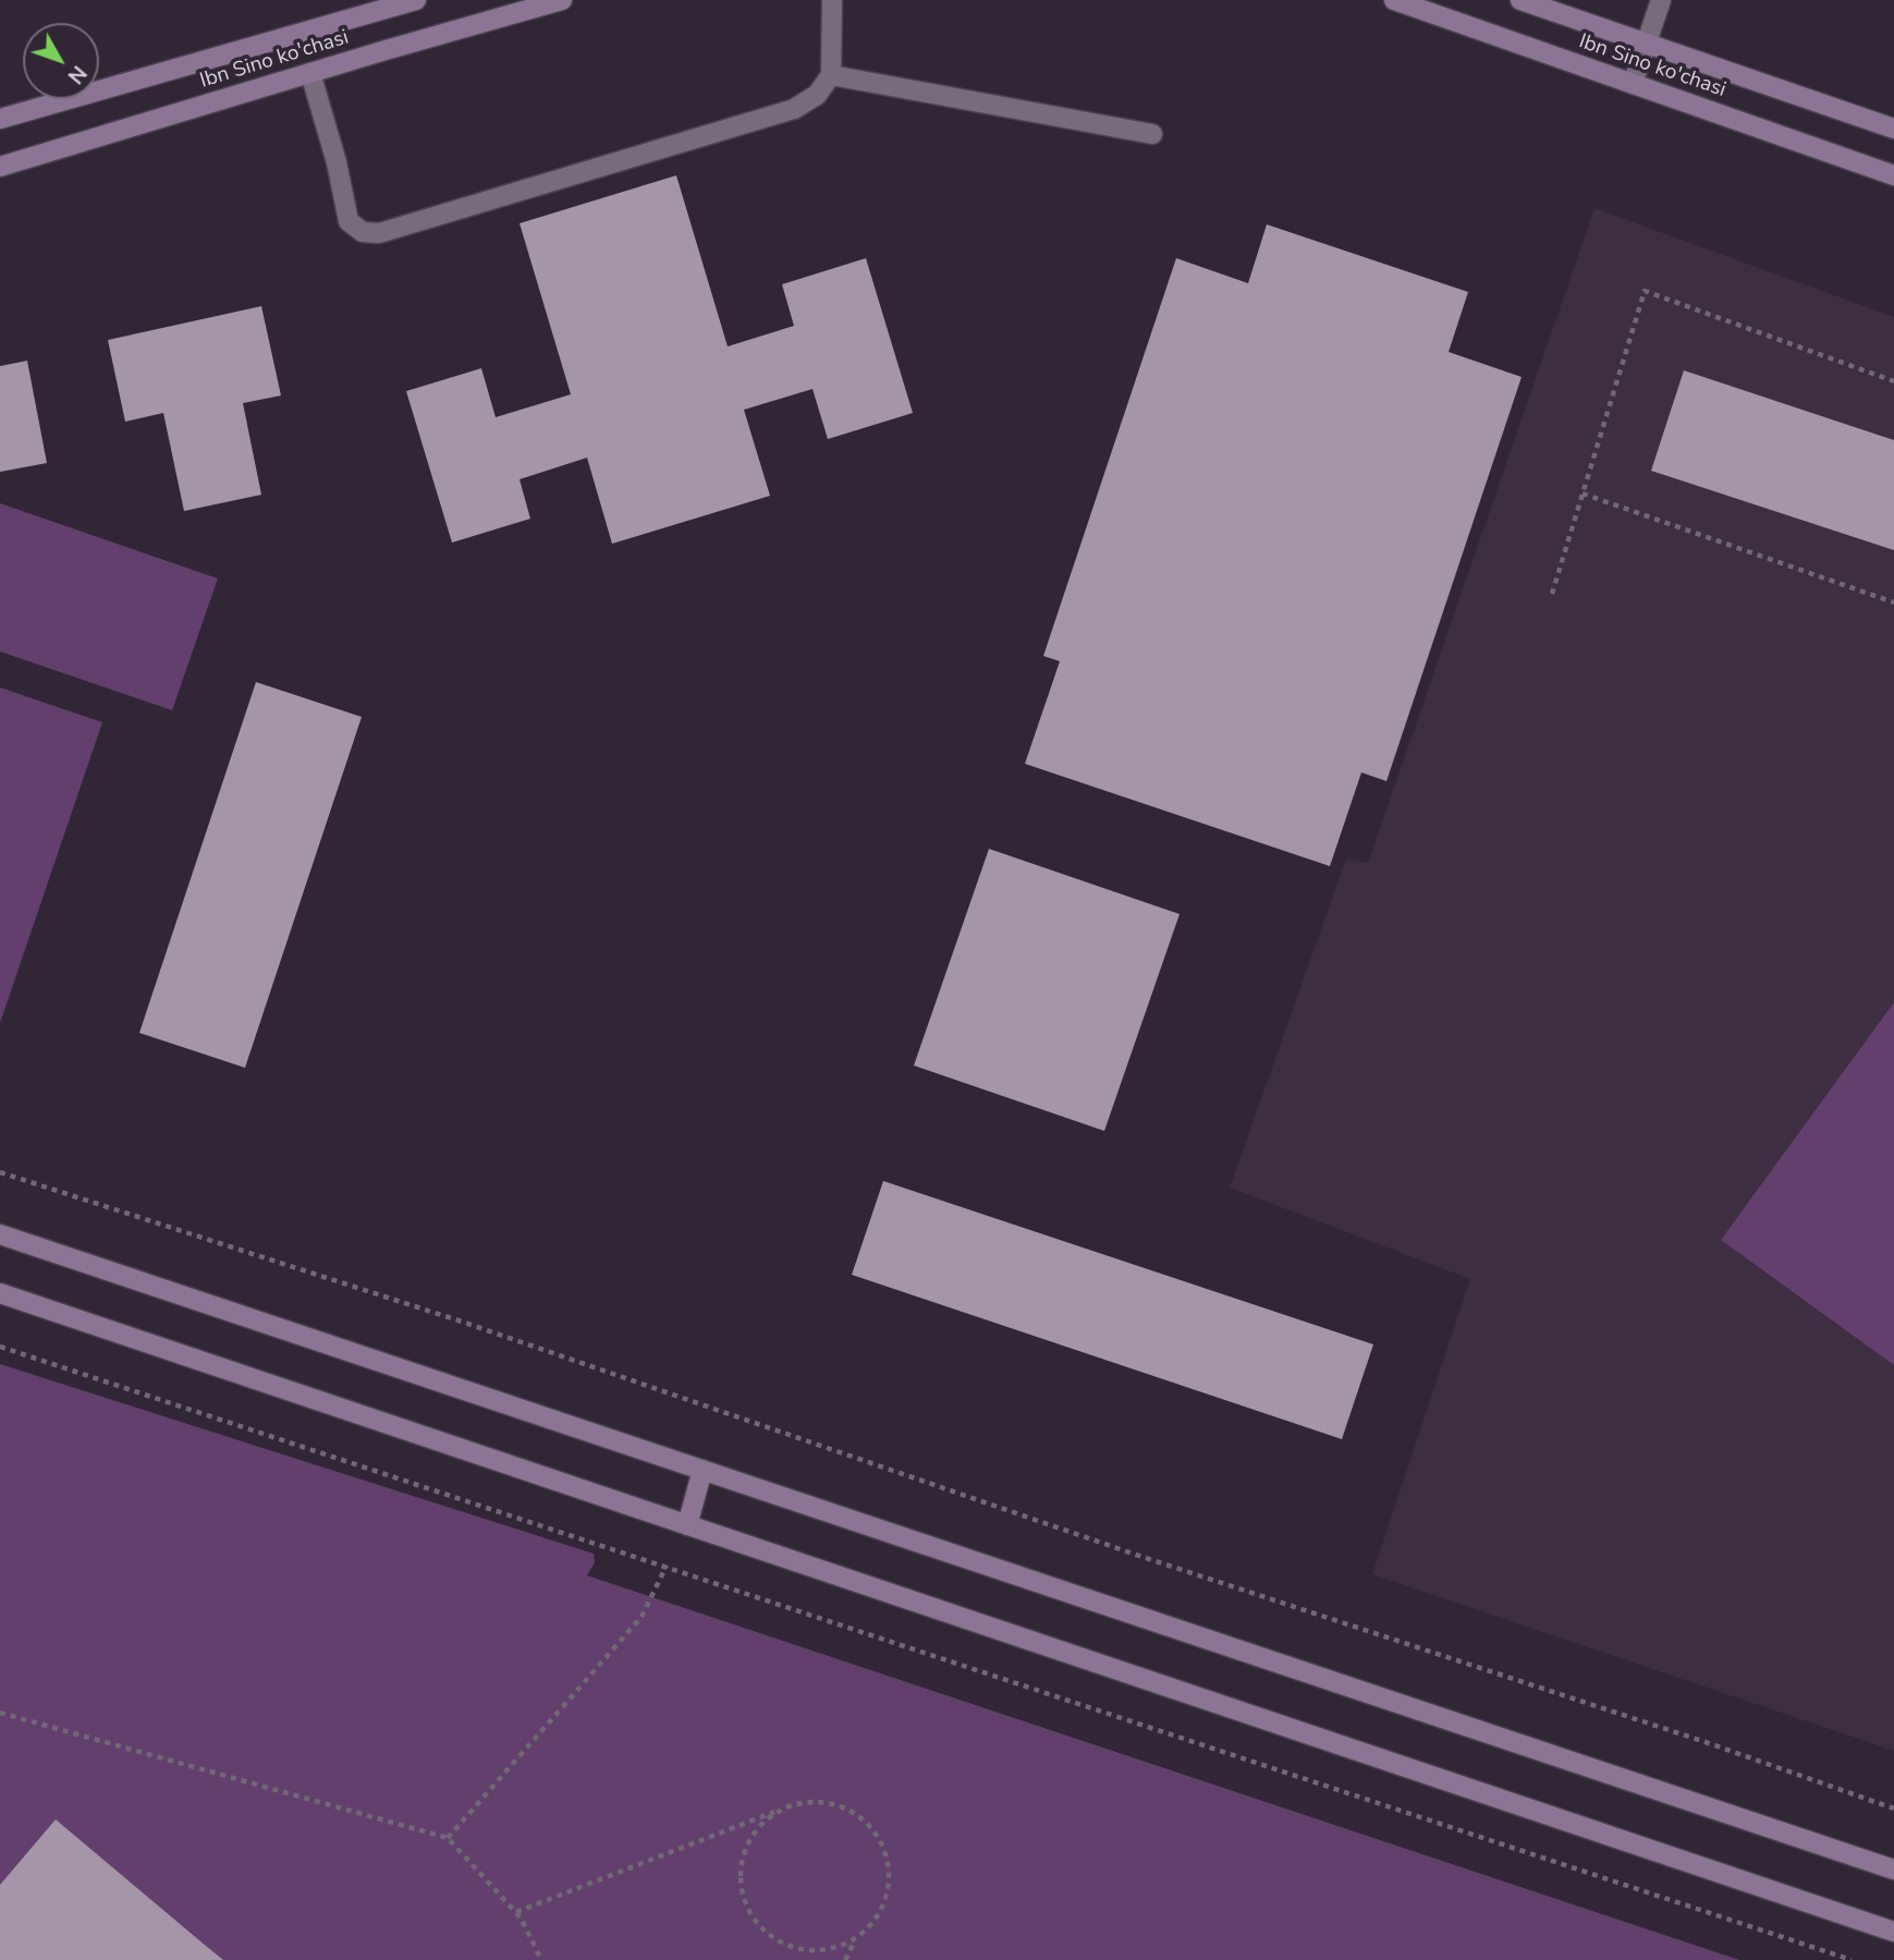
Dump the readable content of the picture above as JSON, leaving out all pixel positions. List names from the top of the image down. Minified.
{"streets":{"street":["Ibn Sino ko'chasi"]},"north":"bottom right"}
